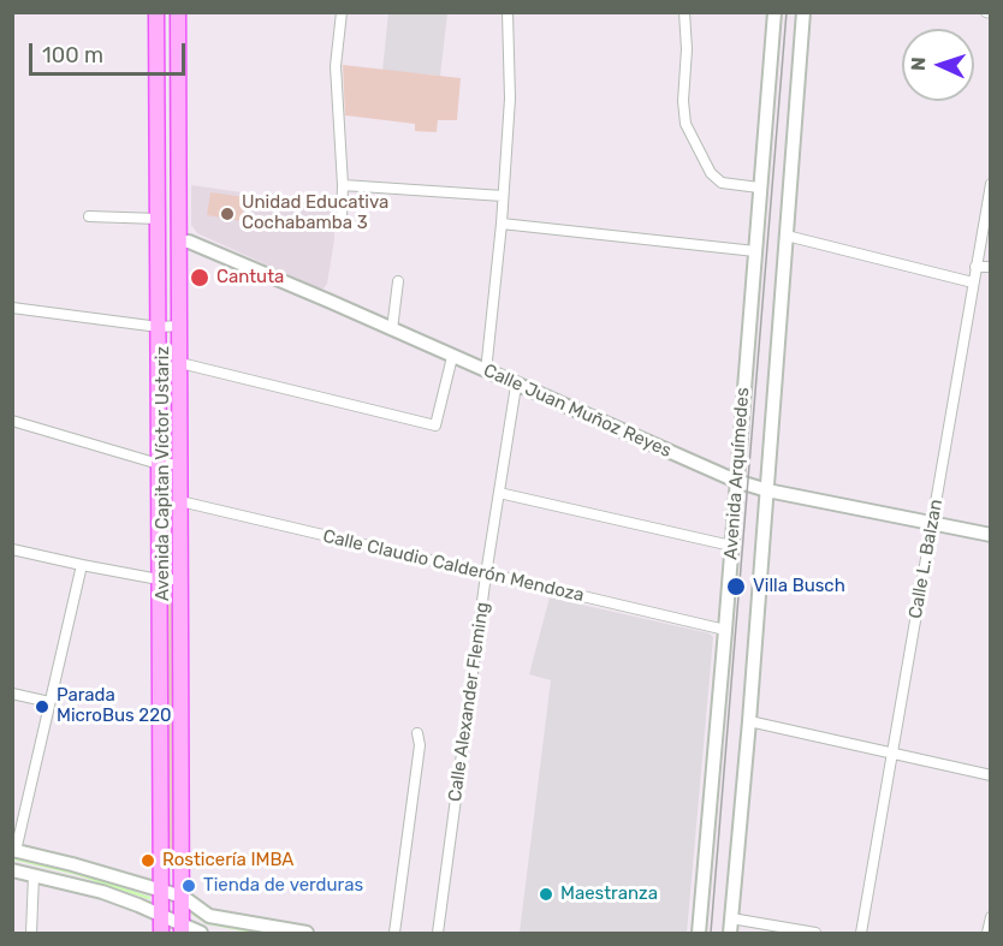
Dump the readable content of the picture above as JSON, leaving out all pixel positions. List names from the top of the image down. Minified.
{"streets":{"main road":["Calle Juan Muñoz Reyes","Avenida Capitan Víctor Ustariz","Avenida Arquímedes"],"street":["Calle L. Balzan","Calle Claudio Calderón Mendoza","Calle Alexander Fleming"]},"crossings":[["Calle Juan Muñoz Reyes","Avenida Capitan Víctor Ustariz"],["Calle Juan Muñoz Reyes","Avenida Arquímedes"],["Calle Juan Muñoz Reyes","Calle L. Balzan"],["Calle Juan Muñoz Reyes","Calle Alexander Fleming"],["Avenida Capitan Víctor Ustariz","Calle Claudio Calderón Mendoza"],["Avenida Arquímedes","Calle Claudio Calderón Mendoza"],["Calle Claudio Calderón Mendoza","Calle Alexander Fleming"]],"places":["Unidad Educativa Cochabamba 3","Cantuta","Villa Busch","Parada MicroBus 220","Rosticería IMBA","Tienda de verduras","Maestranza"],"scale_bar":"100 m","north":"left"}
